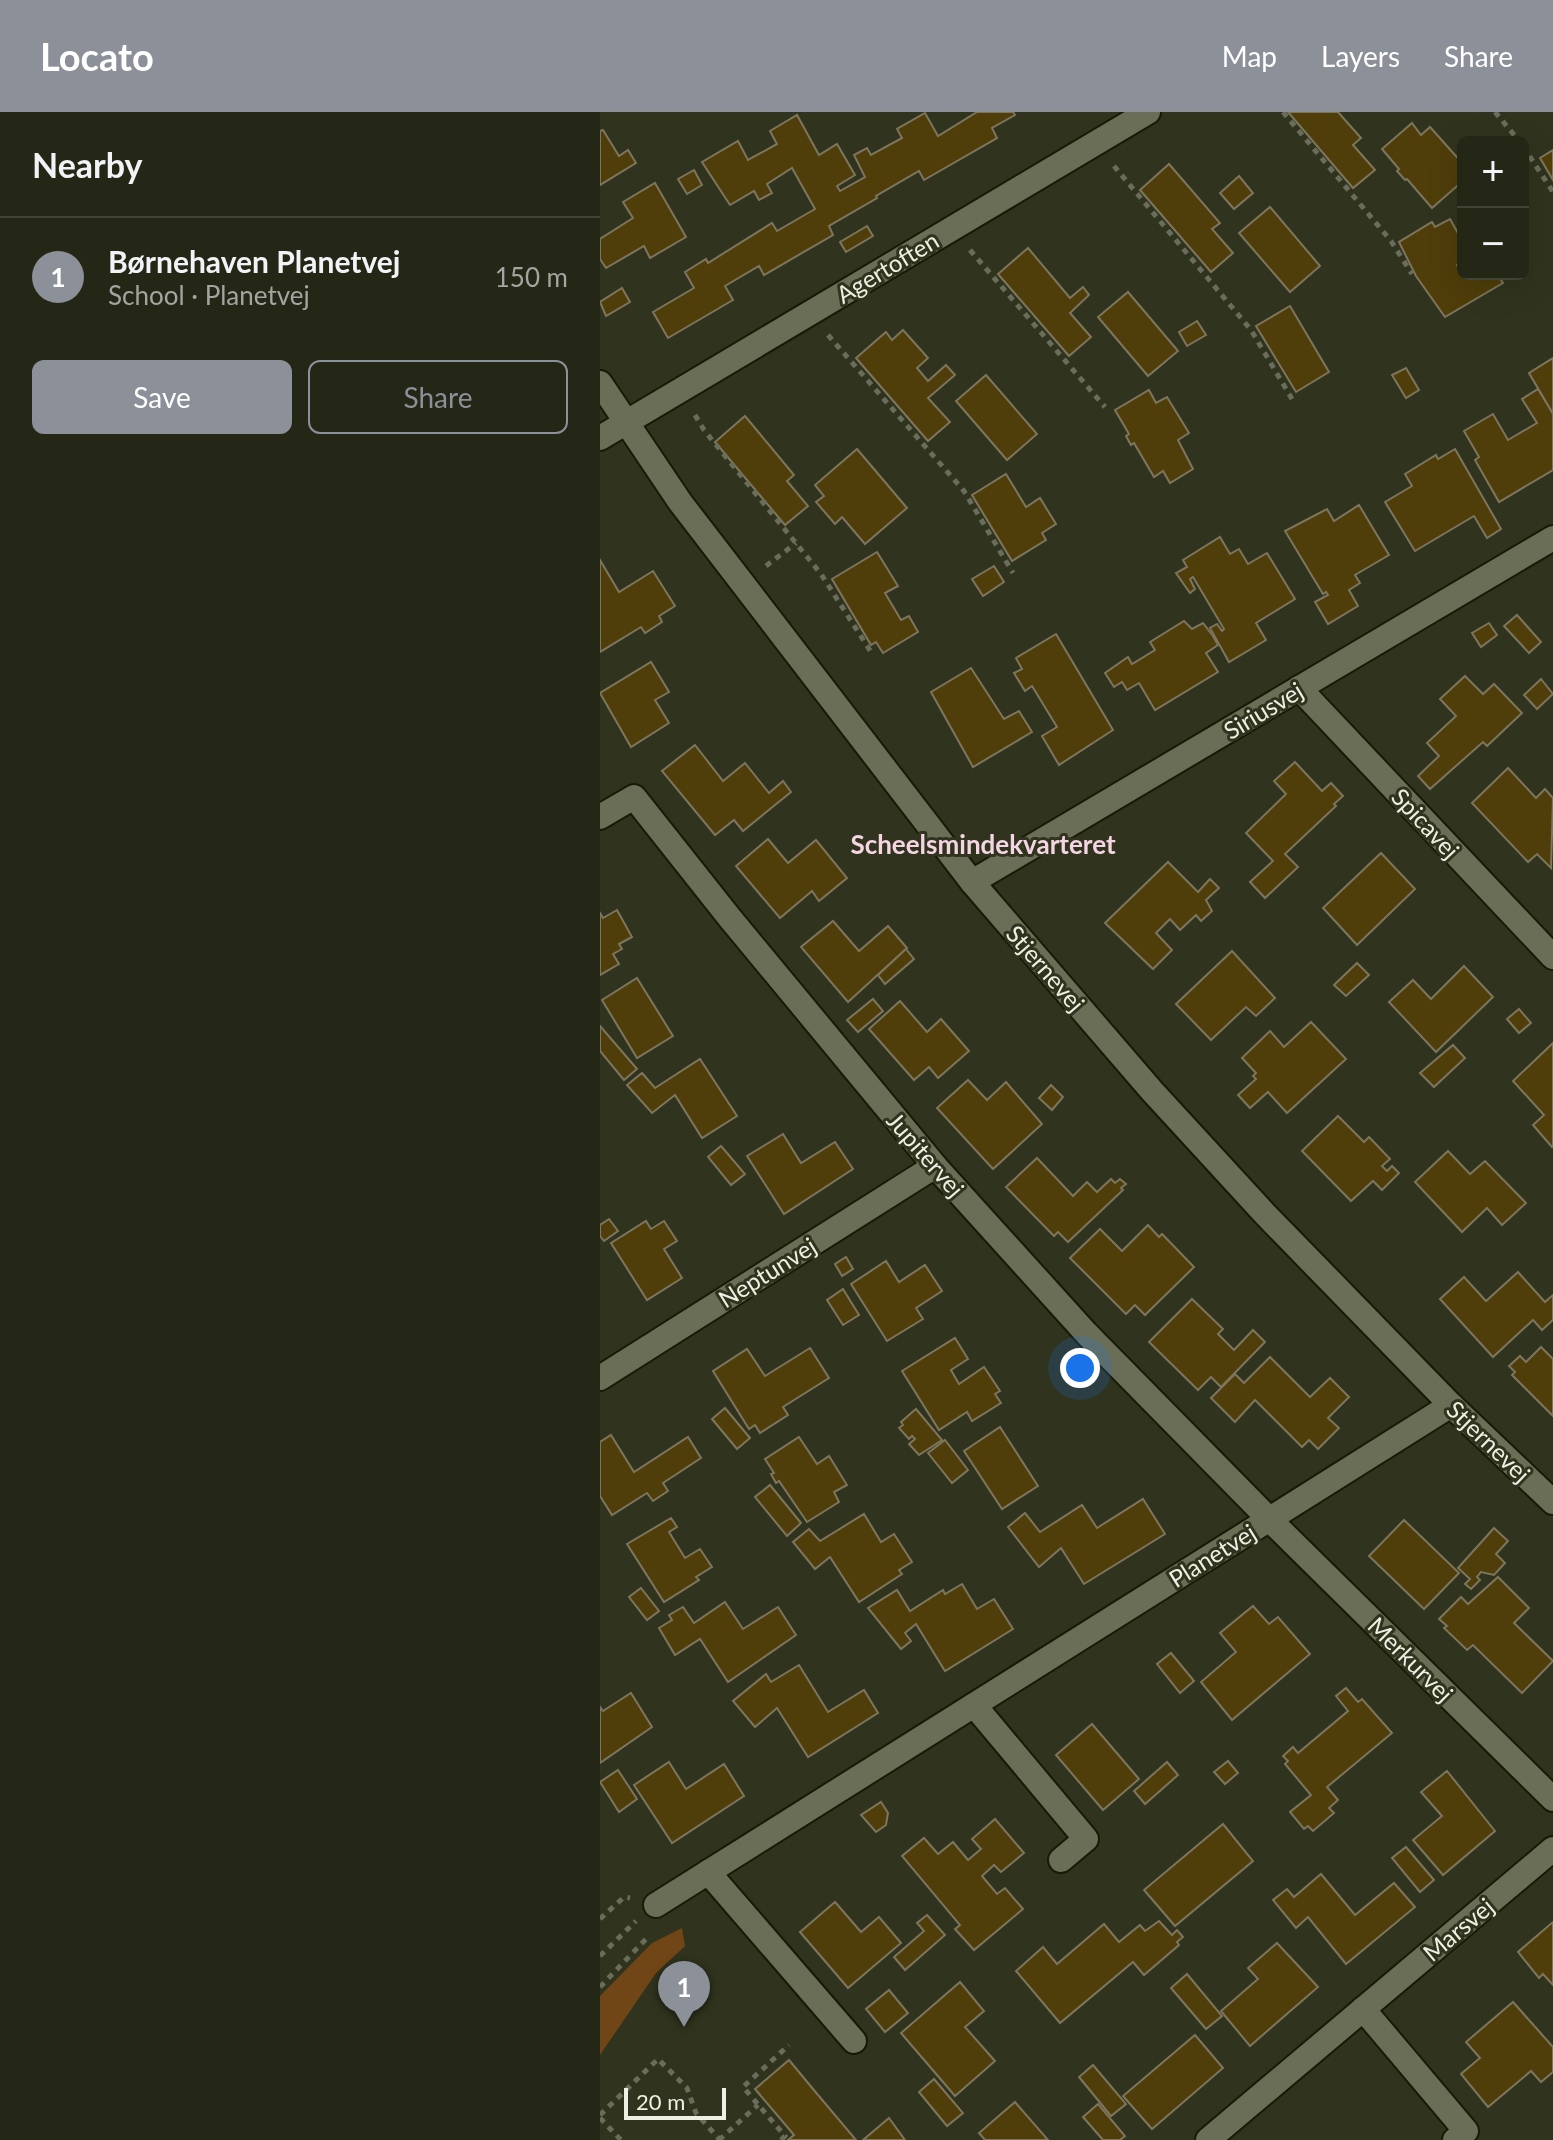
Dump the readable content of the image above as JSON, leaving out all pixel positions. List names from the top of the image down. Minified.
{"streets":{"street":["Agertoften","Siriusvej","Spicavej","Stjernevej","Jupitervej","Neptunvej","Planetvej","Merkurvej","Marsvej"]},"crossings":[["Agertoften","Stjernevej"],["Siriusvej","Spicavej"],["Siriusvej","Stjernevej"],["Stjernevej","Planetvej"],["Jupitervej","Neptunvej"],["Jupitervej","Planetvej"],["Jupitervej","Merkurvej"],["Planetvej","Merkurvej"]],"districts":["Scheelsmindekvarteret"],"scale_bar":"20 m","page":{"header":"Locato","nav":["Map","Layers","Share"],"heading":"Nearby","map_buttons":["+","−"],"list":[{"mark":"1","name":"Børnehaven Planetvej","note":"School · Planetvej","value":"150 m"}],"buttons":["Save","Share"],"pins":"1","scale":"20 m"}}
